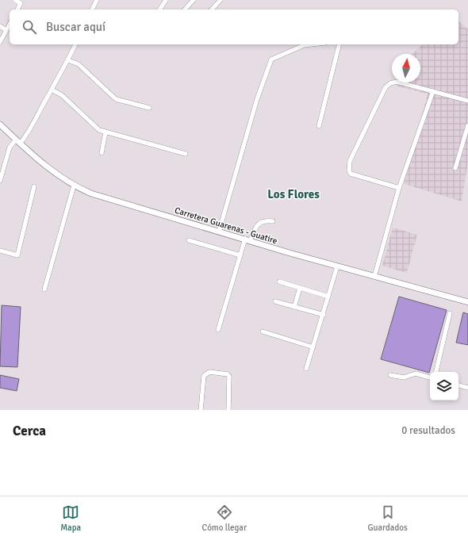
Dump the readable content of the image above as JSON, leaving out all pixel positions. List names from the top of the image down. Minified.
{"streets":{"main road":["Carretera Guarenas - Guatire"]},"districts":["Los Flores"],"north":"top","page":{"search":"Buscar aquí","heading":["Cerca","0 resultados"],"nav":["Mapa","Cómo llegar","Guardados"]}}
